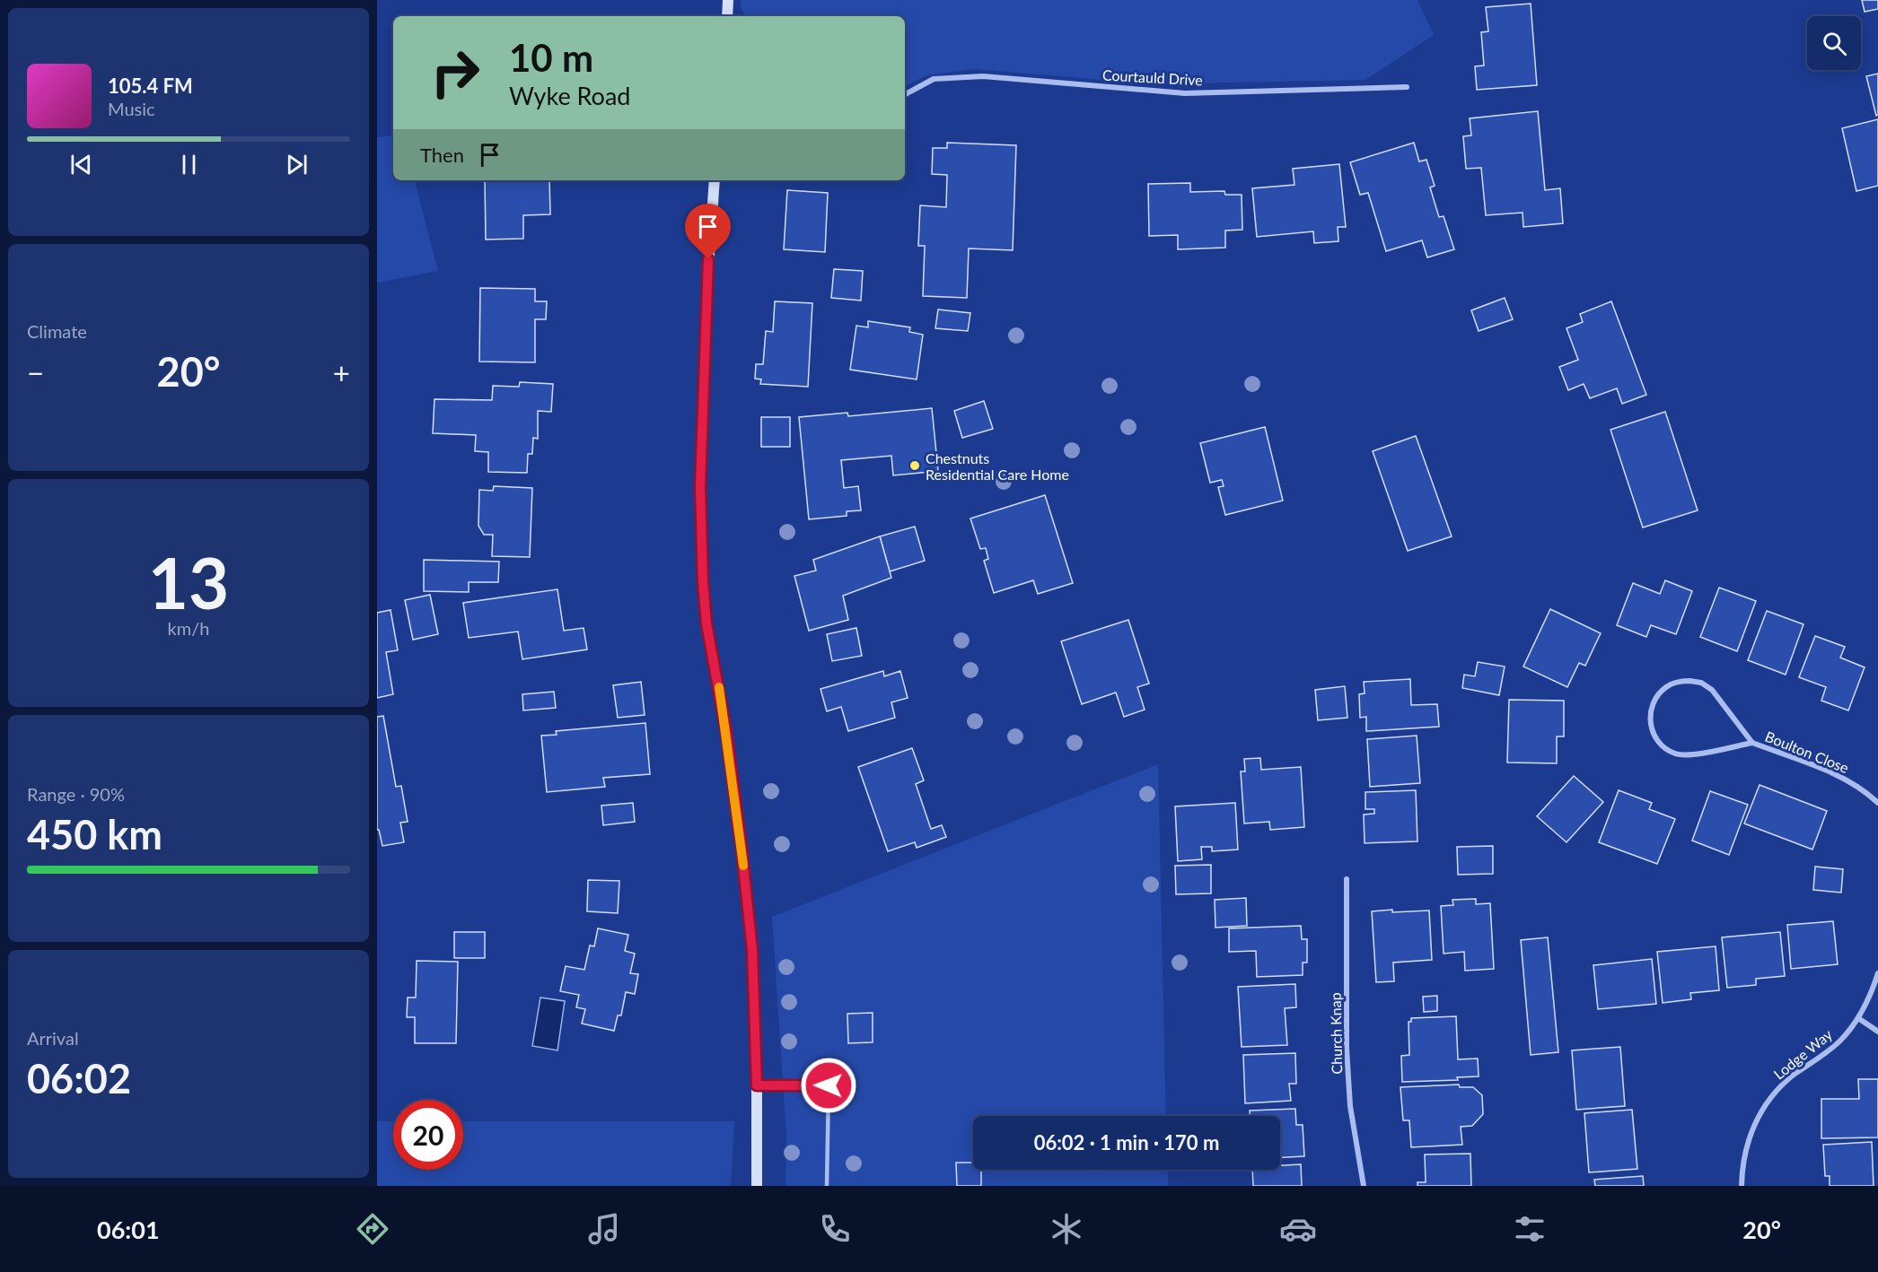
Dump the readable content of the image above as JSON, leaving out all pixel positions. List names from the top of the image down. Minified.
{"streets":{"street":["Courtauld Drive","Boulton Close","Church Knap","Lodge Way"]},"places":["Chestnuts Residential Care Home"],"page":{"turn":["10 m","Wyke Road"],"song":["105.4 FM","Music"],"then":"Then","tile":["Climate",["13","km/h"],["Range · 90%","450 km"],["Arrival","06:02"]],"heat":["−","20°","+"],"limit":"20","trip":"06:02 · 1 min · 170 m","tabs":["06:01","20°"]}}
